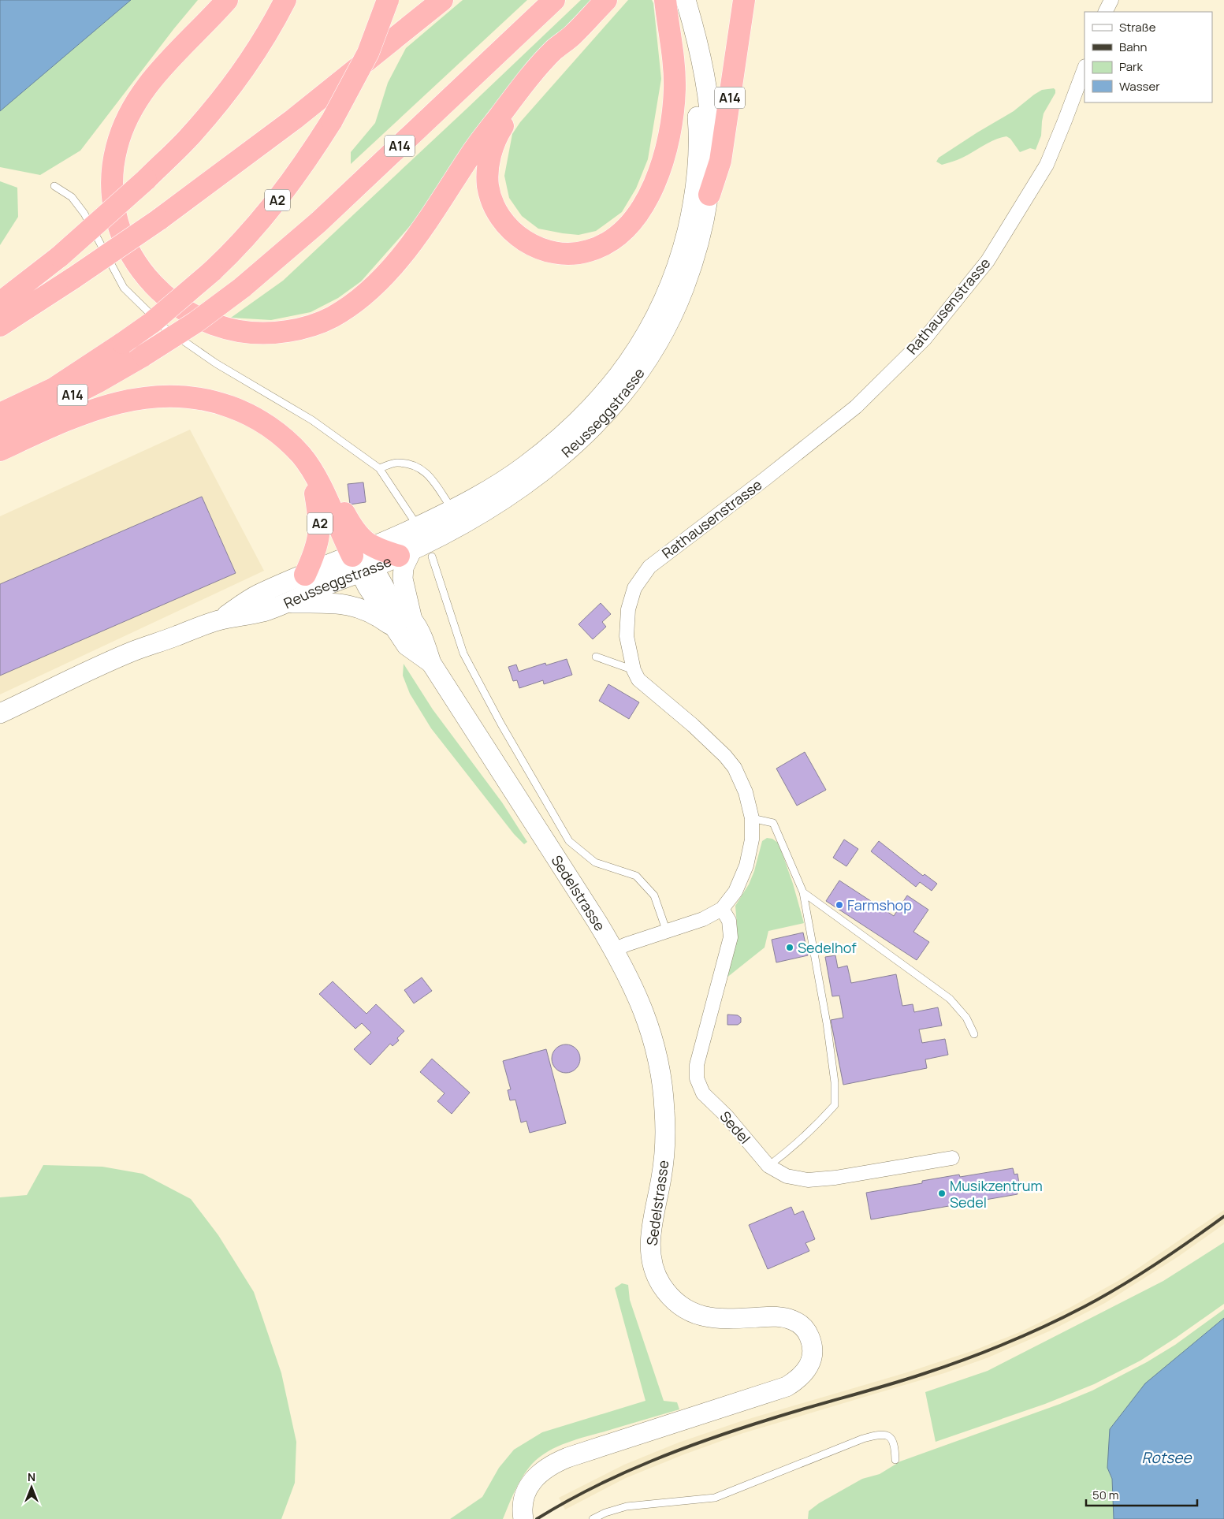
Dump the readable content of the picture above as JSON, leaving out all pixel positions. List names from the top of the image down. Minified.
{"streets":{"highway":["A14","A2"],"main road":["Reusseggstrasse","Sedelstrasse"],"street":["Rathausenstrasse","Sedel"]},"crossings":[["A14","Reusseggstrasse"],["A2","Reusseggstrasse"],["A2","Sedelstrasse"],["Rathausenstrasse","Sedelstrasse"],["Rathausenstrasse","Sedel"],["Reusseggstrasse","Sedelstrasse"]],"water":["Rotsee"],"places":["Farmshop","Sedelhof","Musikzentrum Sedel"],"legend":["Straße","Bahn","Park","Wasser"],"scale_bar":"50 m","north":"top"}
